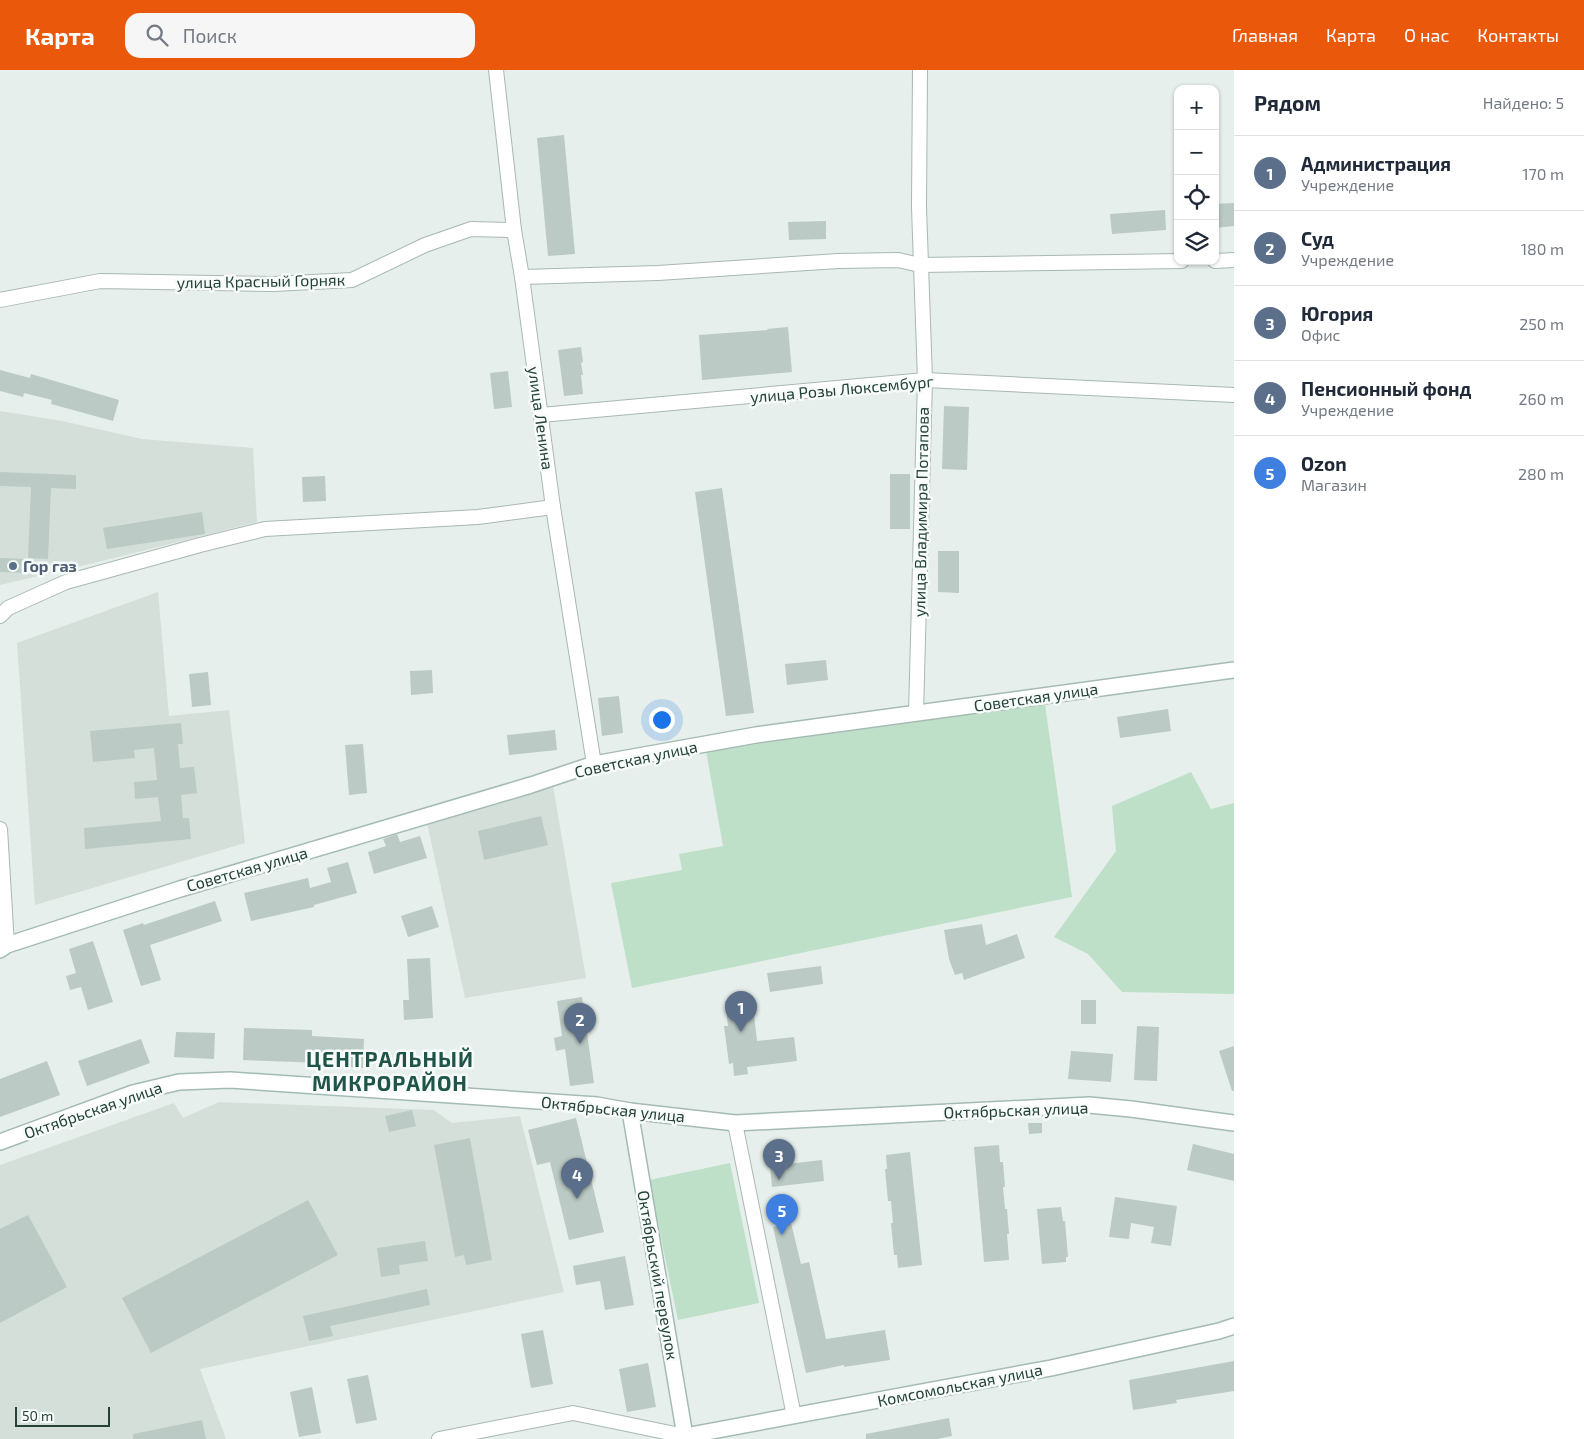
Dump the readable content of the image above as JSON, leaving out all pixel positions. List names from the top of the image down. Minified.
{"streets":{"main road":["Советская улица","Октябрьская улица","Октябрьский переулок","Комсомольская улица"],"street":["улица Красный Горняк","улица Розы Люксембург","улица Ленина","улица Владимира Потапова"]},"crossings":[["улица Красный Горняк","улица Ленина"],["улица Розы Люксембург","улица Ленина"],["улица Розы Люксембург","улица Владимира Потапова"],["улица Ленина","Советская улица"],["улица Владимира Потапова","Советская улица"],["Октябрьская улица","Октябрьский переулок"],["Октябрьский переулок","Комсомольская улица"]],"districts":["ЦЕНТРАЛЬНЫЙ МИКРОРАЙОН"],"places":["Гор газ"],"scale_bar":"50 m","page":{"header":"Карта","search":"Поиск","nav":["Главная","Карта","О нас","Контакты"],"heading":["Рядом","Найдено: 5"],"map_buttons":["+","−"],"list":[{"mark":"1","name":"Администрация","note":"Учреждение","value":"170 m"},{"mark":"2","name":"Суд","note":"Учреждение","value":"180 m"},{"mark":"3","name":"Югория","note":"Офис","value":"250 m"},{"mark":"4","name":"Пенсионный фонд","note":"Учреждение","value":"260 m"},{"mark":"5","name":"Ozon","note":"Магазин","value":"280 m"}],"pins":["1","2","3","4","5"],"scale":"50 m"}}
